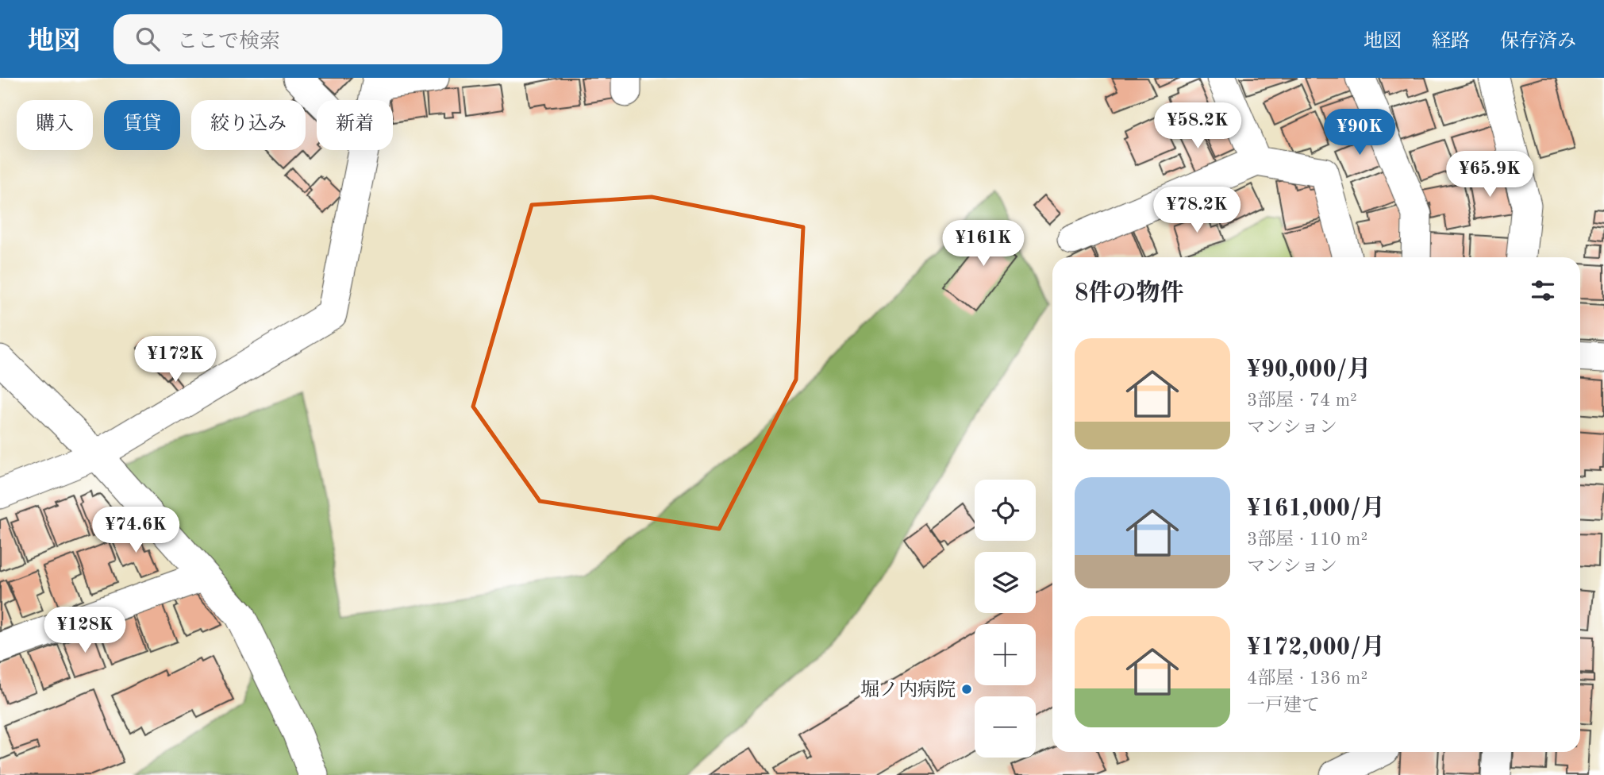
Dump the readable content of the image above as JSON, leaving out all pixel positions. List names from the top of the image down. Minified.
{"places":["堀ノ内病院"],"page":{"header":"地図","search":"ここで検索","nav":["地図","経路","保存済み"],"chip":["購入","賃貸","絞り込み","新着"],"price":["¥58.2K","¥90K","¥65.9K","¥78.2K","¥161K","¥172K","¥74.6K","¥128K"],"heading":"8件の物件","list":[{"name":"¥90,000/月","note":"3部屋 · 74 m² · マンション"},{"name":"¥161,000/月","note":"3部屋 · 110 m² · マンション"},{"name":"¥172,000/月","note":"4部屋 · 136 m² · 一戸建て"}],"map_buttons":["+","−"]}}
